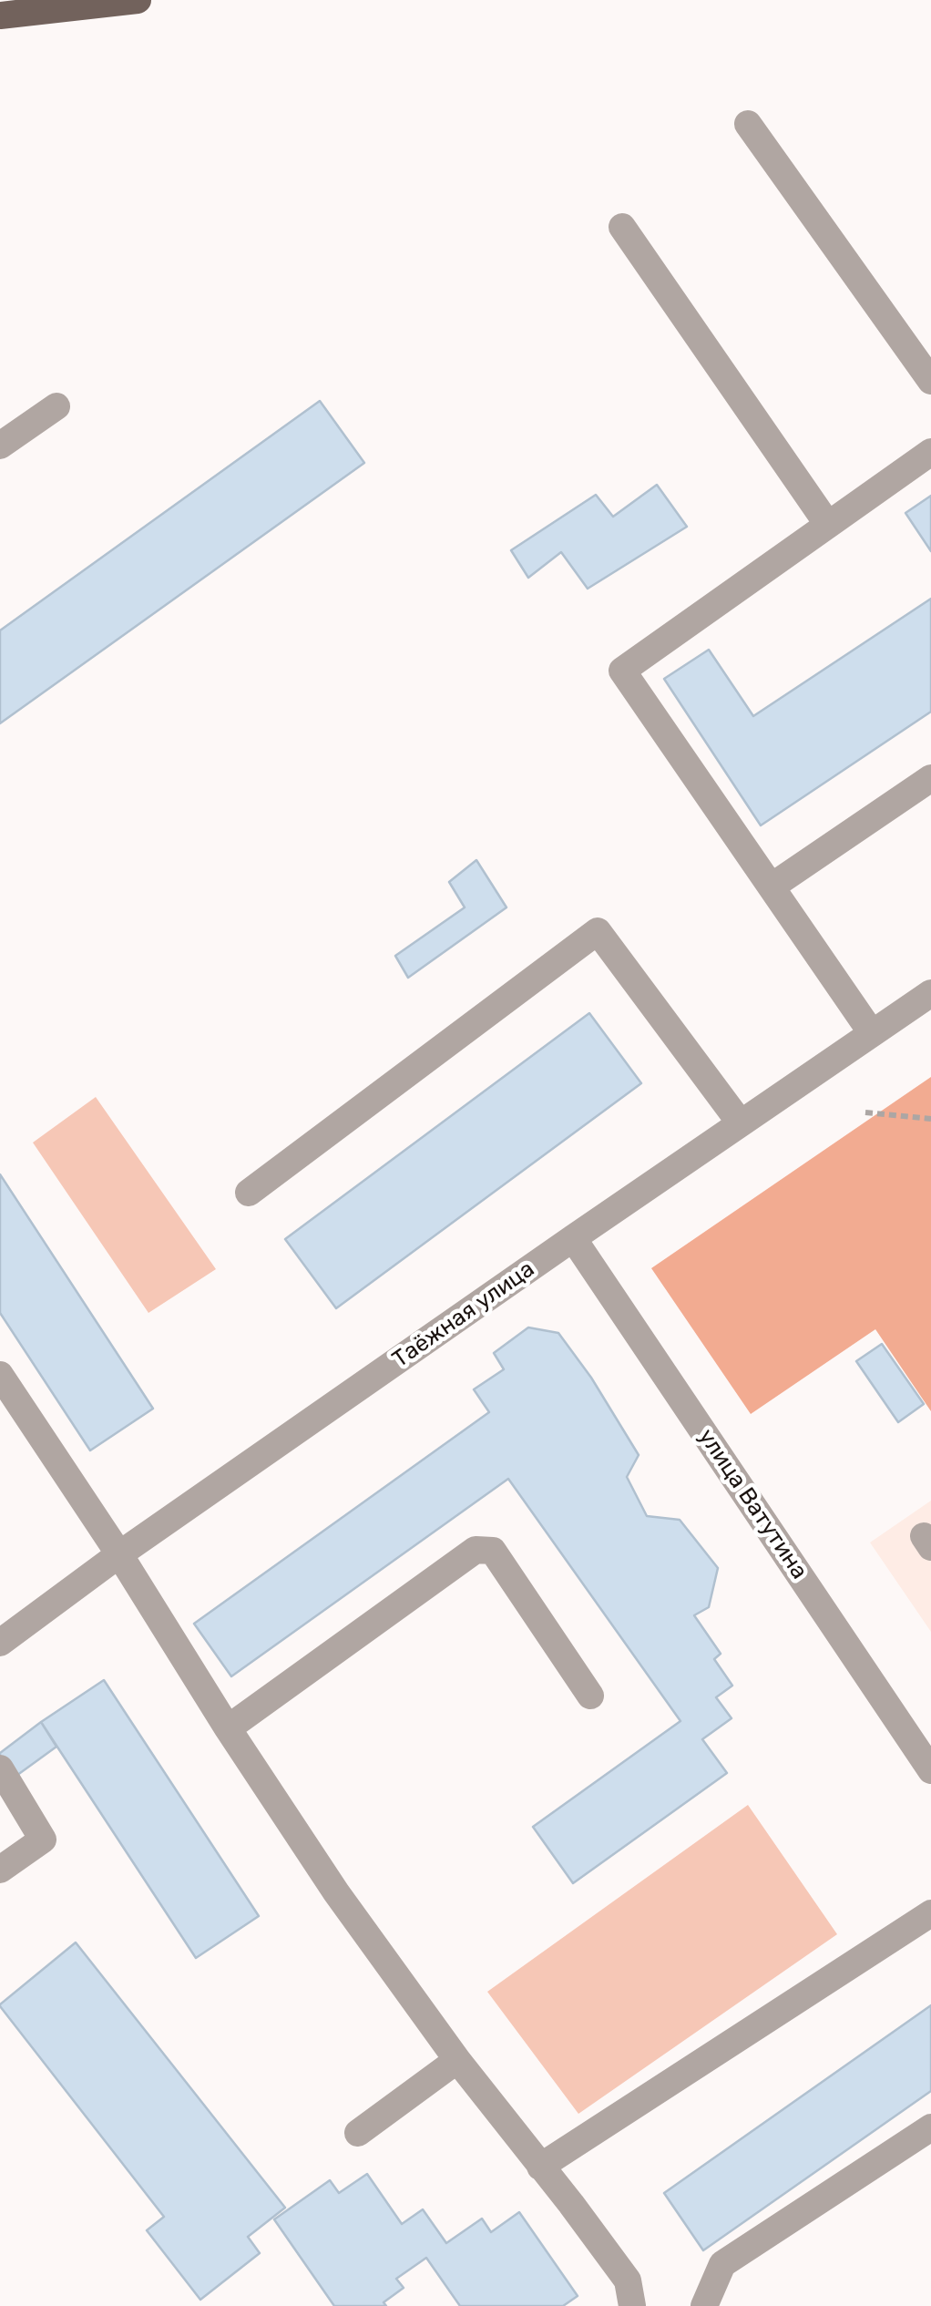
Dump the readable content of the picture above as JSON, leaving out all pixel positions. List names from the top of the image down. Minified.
{"streets":{"street":["Таёжная улица","улица Ватутина"]},"crossings":[["Таёжная улица","улица Ватутина"]]}
